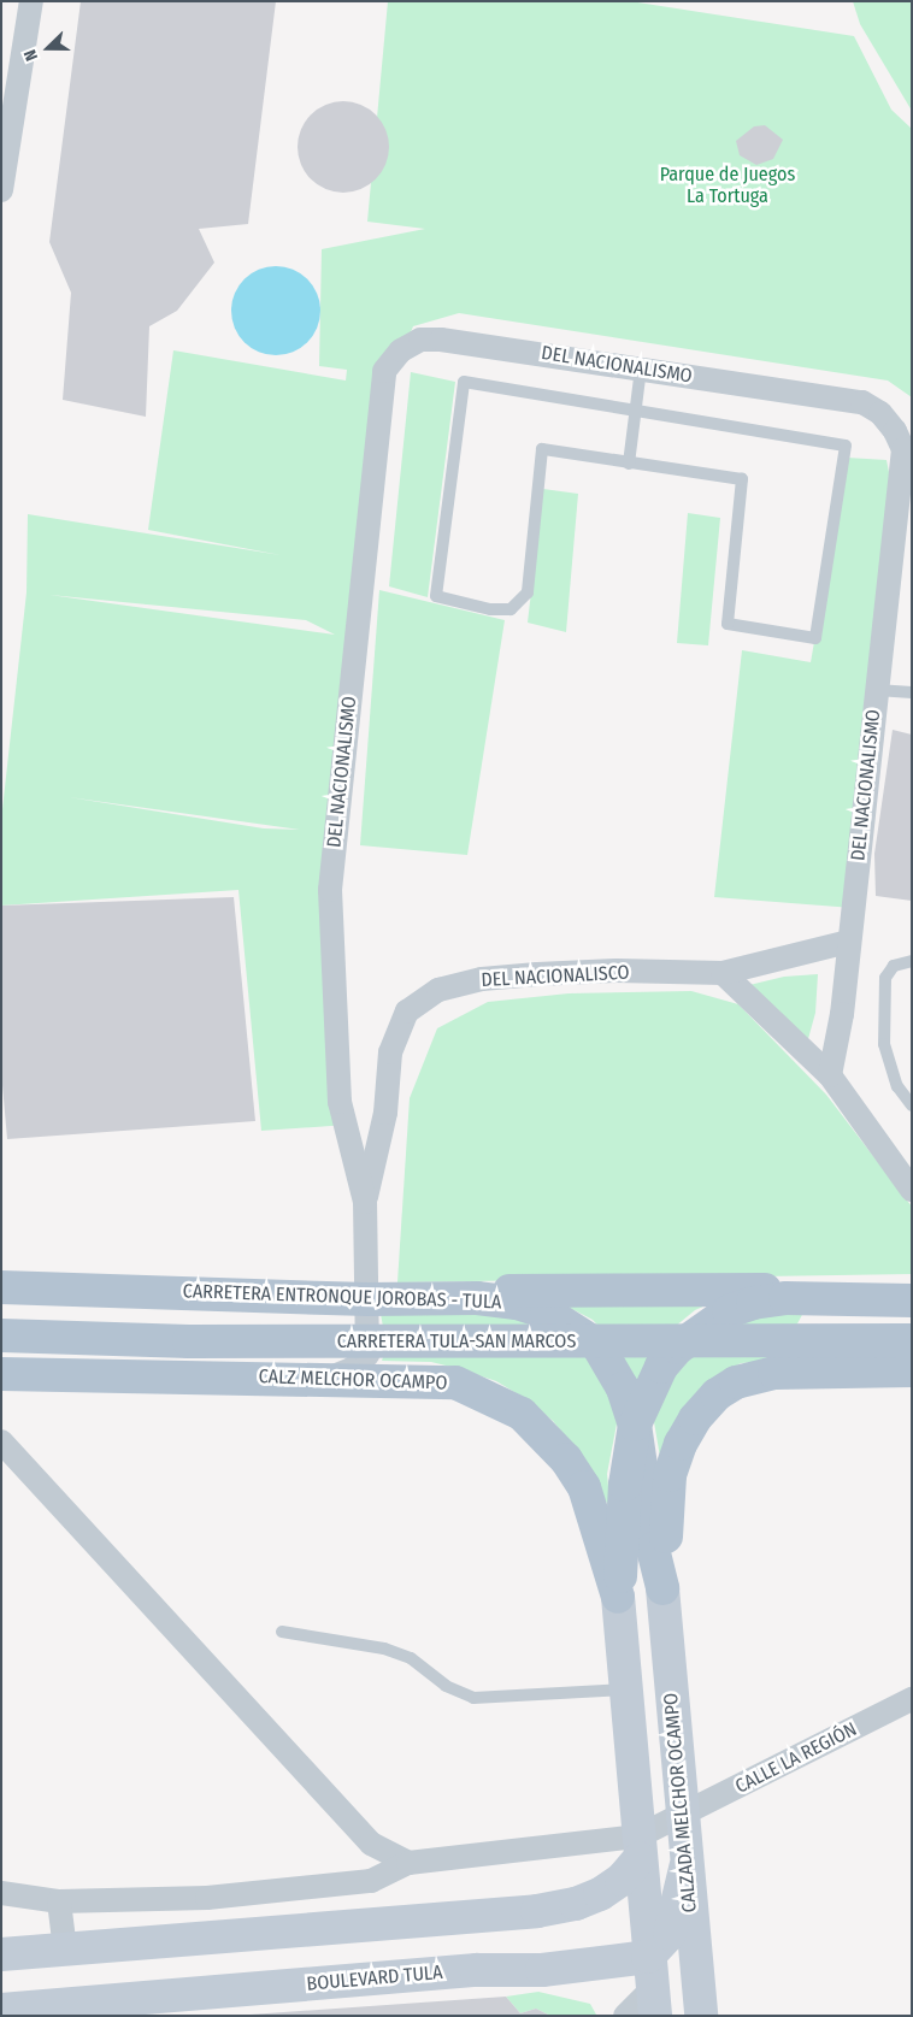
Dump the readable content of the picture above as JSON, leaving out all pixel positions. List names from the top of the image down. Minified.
{"streets":{"main road":["CARRETERA ENTRONQUE JOROBAS - TULA","CARRETERA TULA-SAN MARCOS","CALZ MELCHOR OCAMPO","CALZADA MELCHOR OCAMPO","BOULEVARD TULA"],"street":["DEL NACIONALISMO","DEL NACIONALISCO","CALLE LA REGIÓN"]},"crossings":[["DEL NACIONALISMO","DEL NACIONALISCO"],["CARRETERA ENTRONQUE JOROBAS - TULA","CALZADA MELCHOR OCAMPO"],["CALLE LA REGIÓN","CALZADA MELCHOR OCAMPO"]],"parks":["Parque de Juegos La Tortuga"],"north":"left"}
